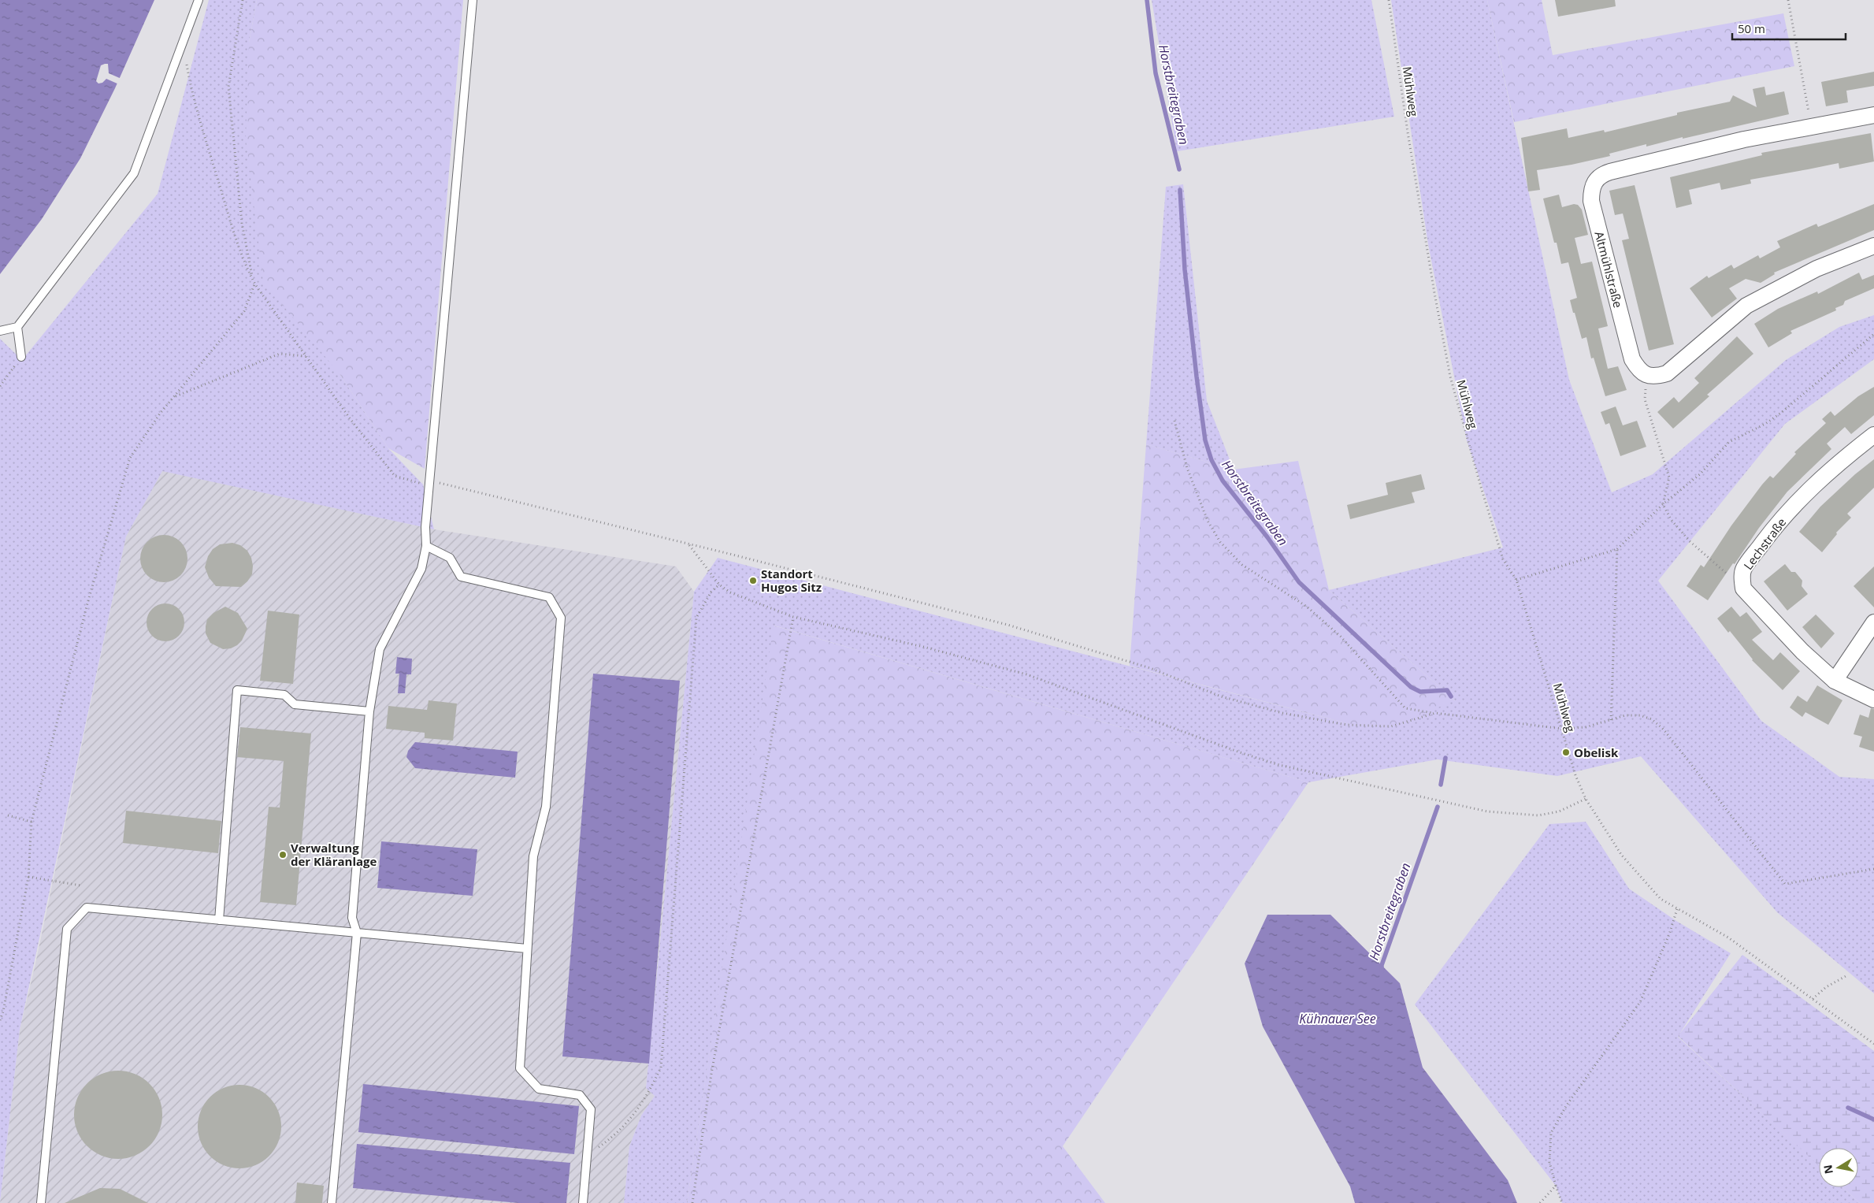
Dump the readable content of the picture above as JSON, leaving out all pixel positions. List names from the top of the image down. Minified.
{"streets":{"street":["Altmühlstraße","Lechstraße"],"path":["Mühlweg"]},"water":["Horstbreitegraben","Kühnauer See"],"places":["Standort Hugos Sitz","Obelisk","Verwaltung der Kläranlage"],"scale_bar":"50 m","north":"left"}
